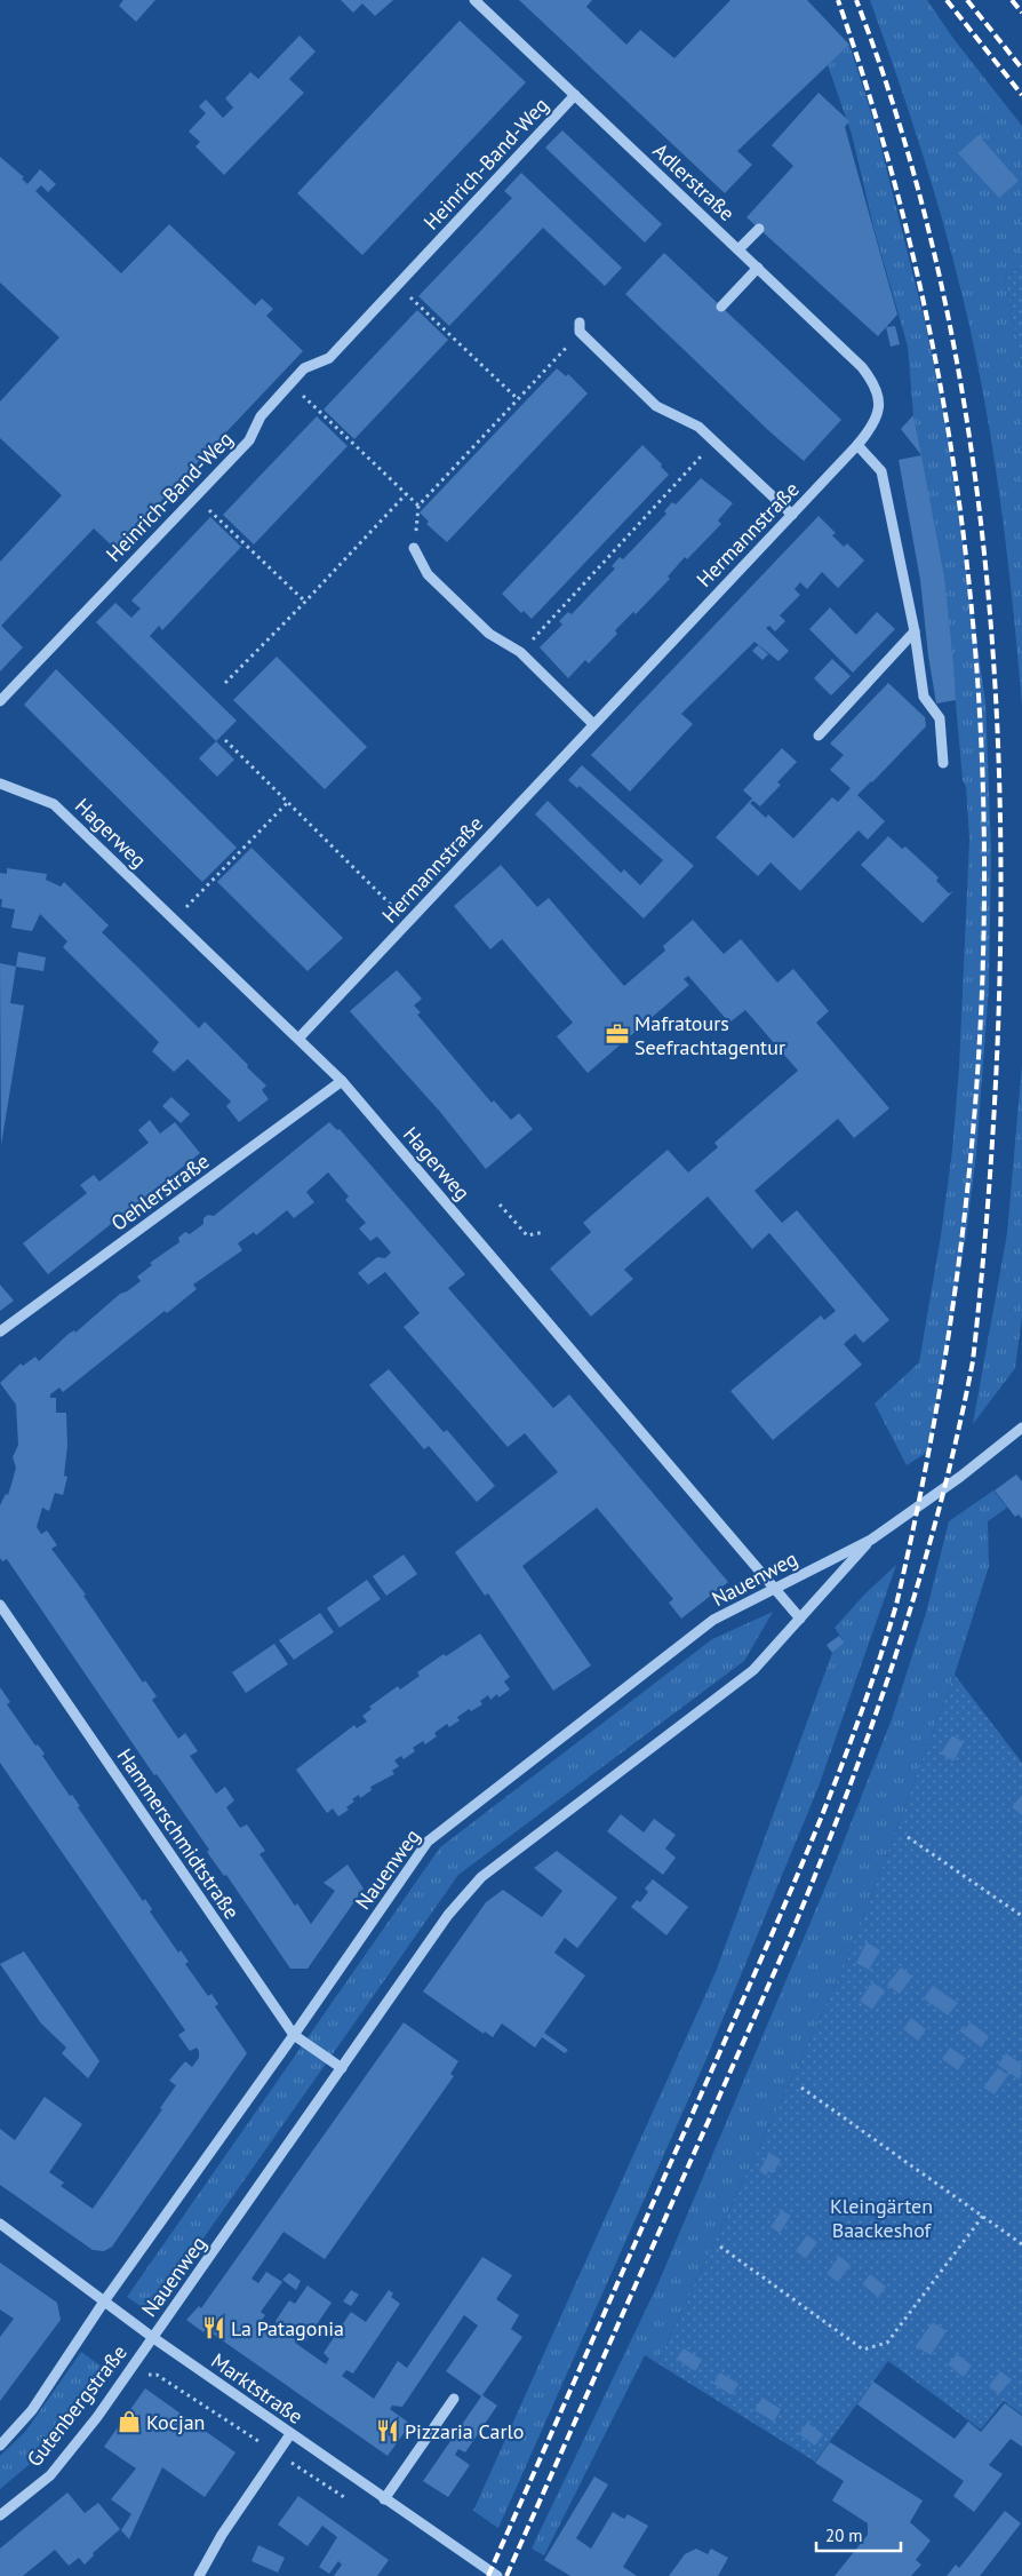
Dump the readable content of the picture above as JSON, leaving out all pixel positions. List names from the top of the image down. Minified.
{"streets":{"street":["Heinrich-Band-Weg","Adlerstraße","Hermannstraße","Hagerweg","Oehlerstraße","Nauenweg","Hammerschmidtstraße","Marktstraße","Gutenbergstraße"]},"crossings":[["Heinrich-Band-Weg","Adlerstraße"],["Adlerstraße","Hermannstraße"],["Hermannstraße","Hagerweg"],["Hagerweg","Oehlerstraße"],["Hagerweg","Nauenweg"],["Nauenweg","Hammerschmidtstraße"],["Nauenweg","Marktstraße"],["Nauenweg","Gutenbergstraße"],["Marktstraße","Gutenbergstraße"]],"parks":["Kleingärten Baackeshof"],"places":{"office":["Mafratours Seefrachtagentur"],"restaurant":["La Patagonia","Pizzaria Carlo"],"shop":["Kocjan"]},"scale_bar":"20 m"}
